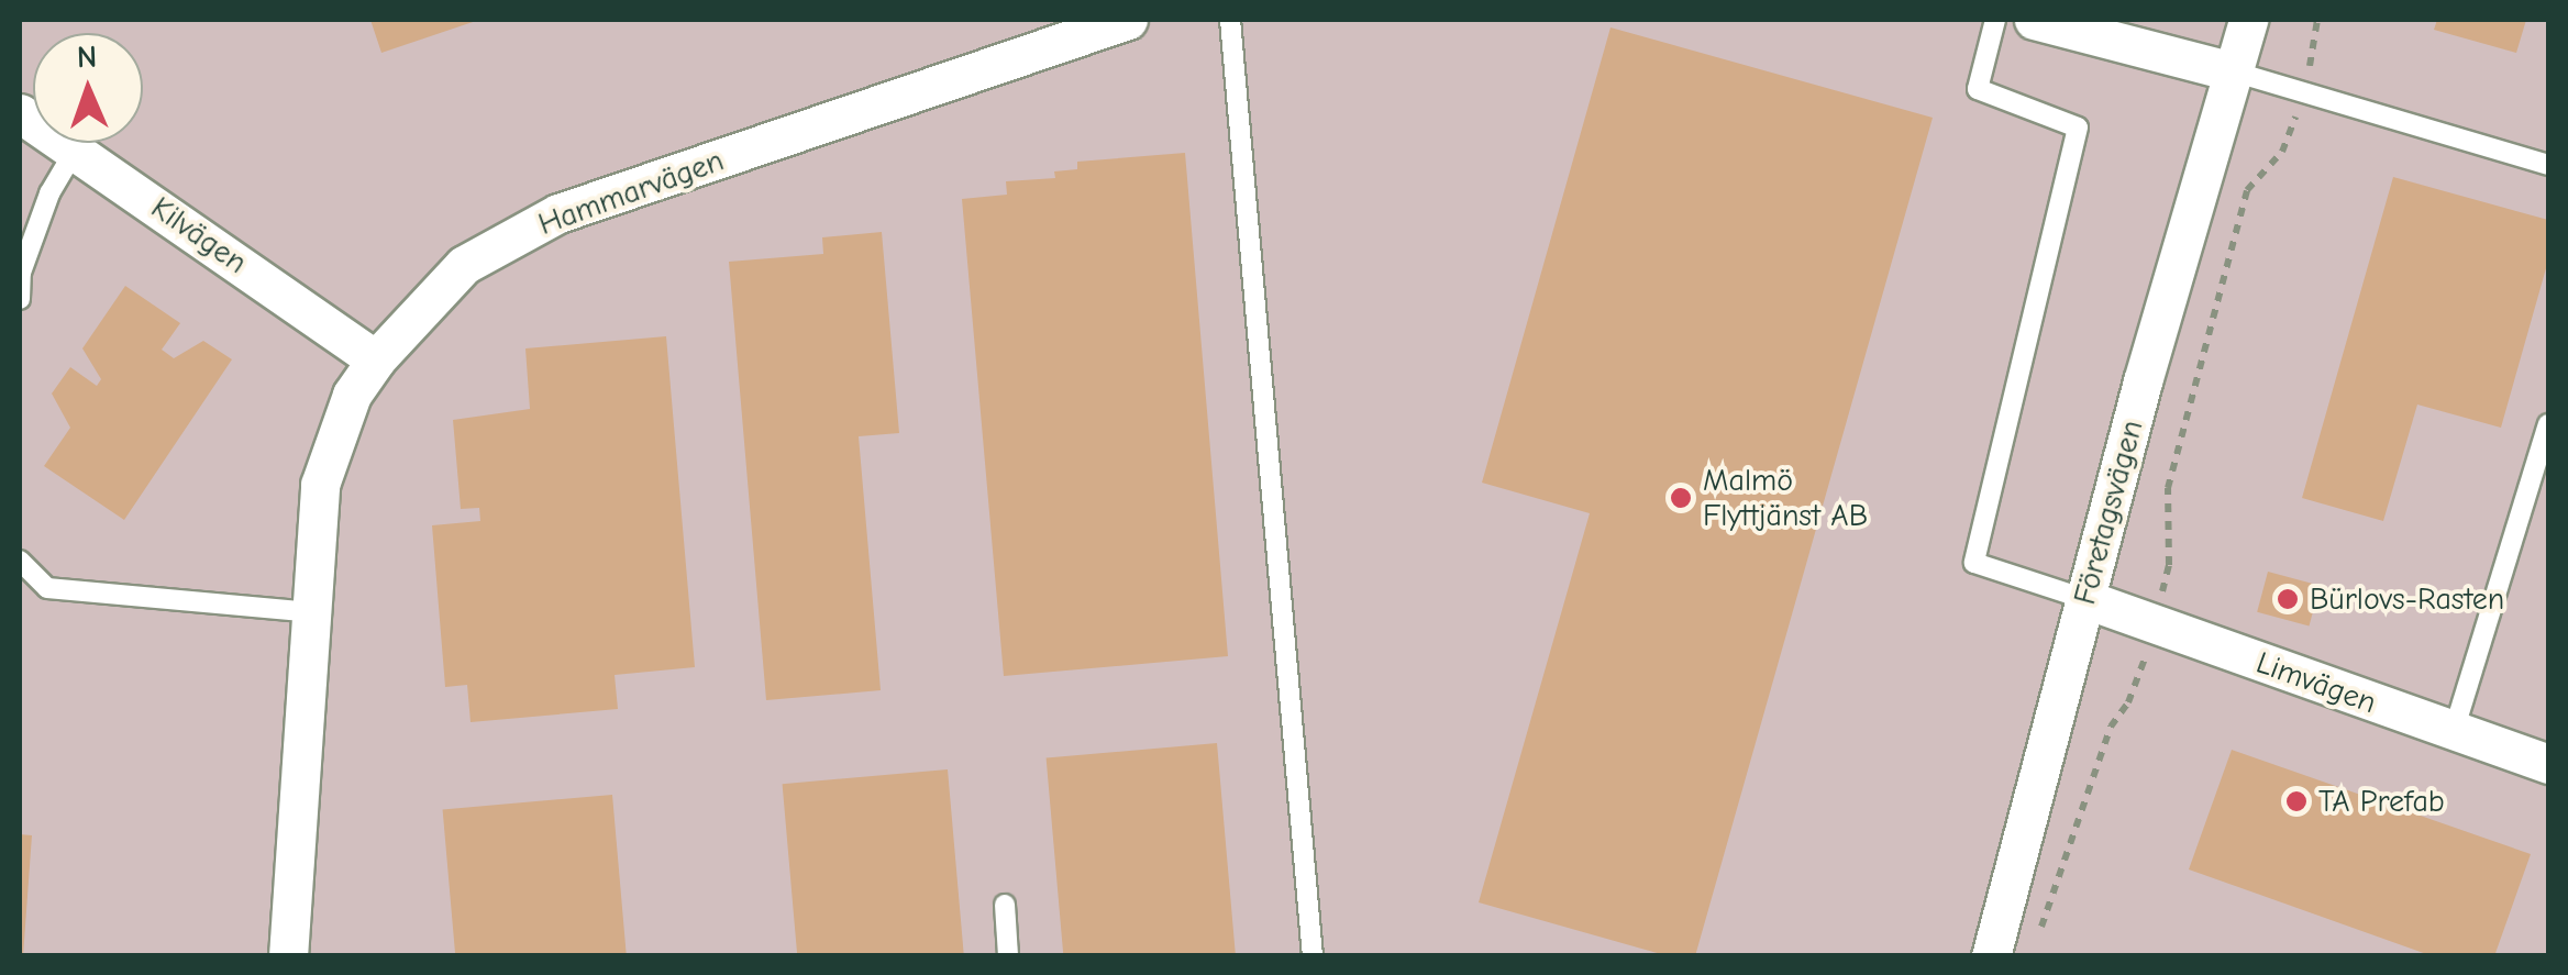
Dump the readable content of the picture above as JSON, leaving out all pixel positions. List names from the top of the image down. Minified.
{"streets":{"street":["Hammarvägen","Kilvägen","Företagsvägen","Limvägen"]},"crossings":[["Hammarvägen","Kilvägen"],["Företagsvägen","Limvägen"]],"places":["Malmö Flyttjänst AB","Bürlovs-Rasten","TA Prefab"],"north":"top"}
